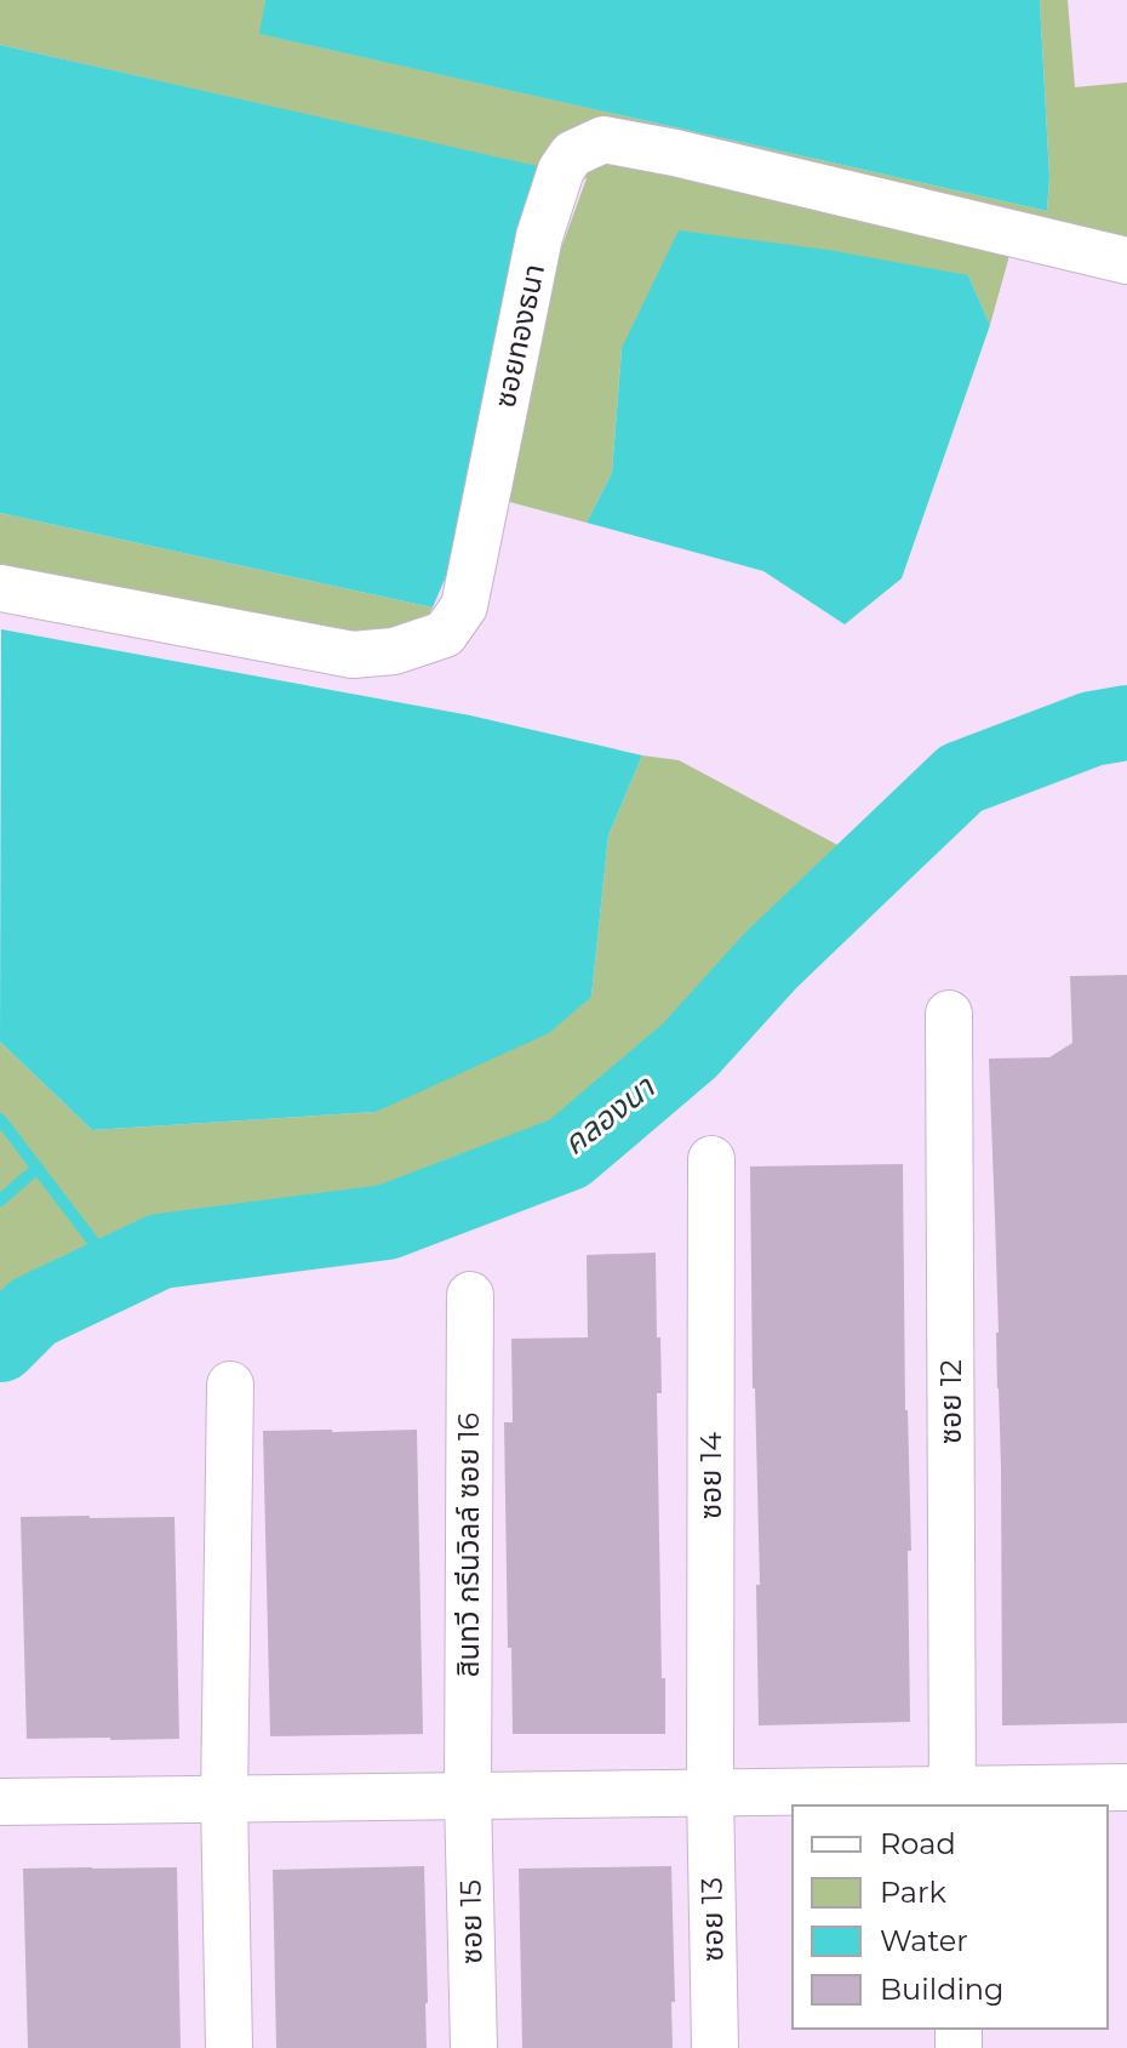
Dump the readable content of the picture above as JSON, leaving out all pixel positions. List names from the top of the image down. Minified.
{"streets":{"street":["ซอยทองธนา","ซอย 12","ซอย 14","สินทวี กรีนวิลล์ ซอย 16","ซอย 13","ซอย 15"]},"crossings":[["ซอย 14","ซอย 13"],["สินทวี กรีนวิลล์ ซอย 16","ซอย 15"]],"water":["คลองนา"],"legend":["Road","Park","Water","Building"]}
